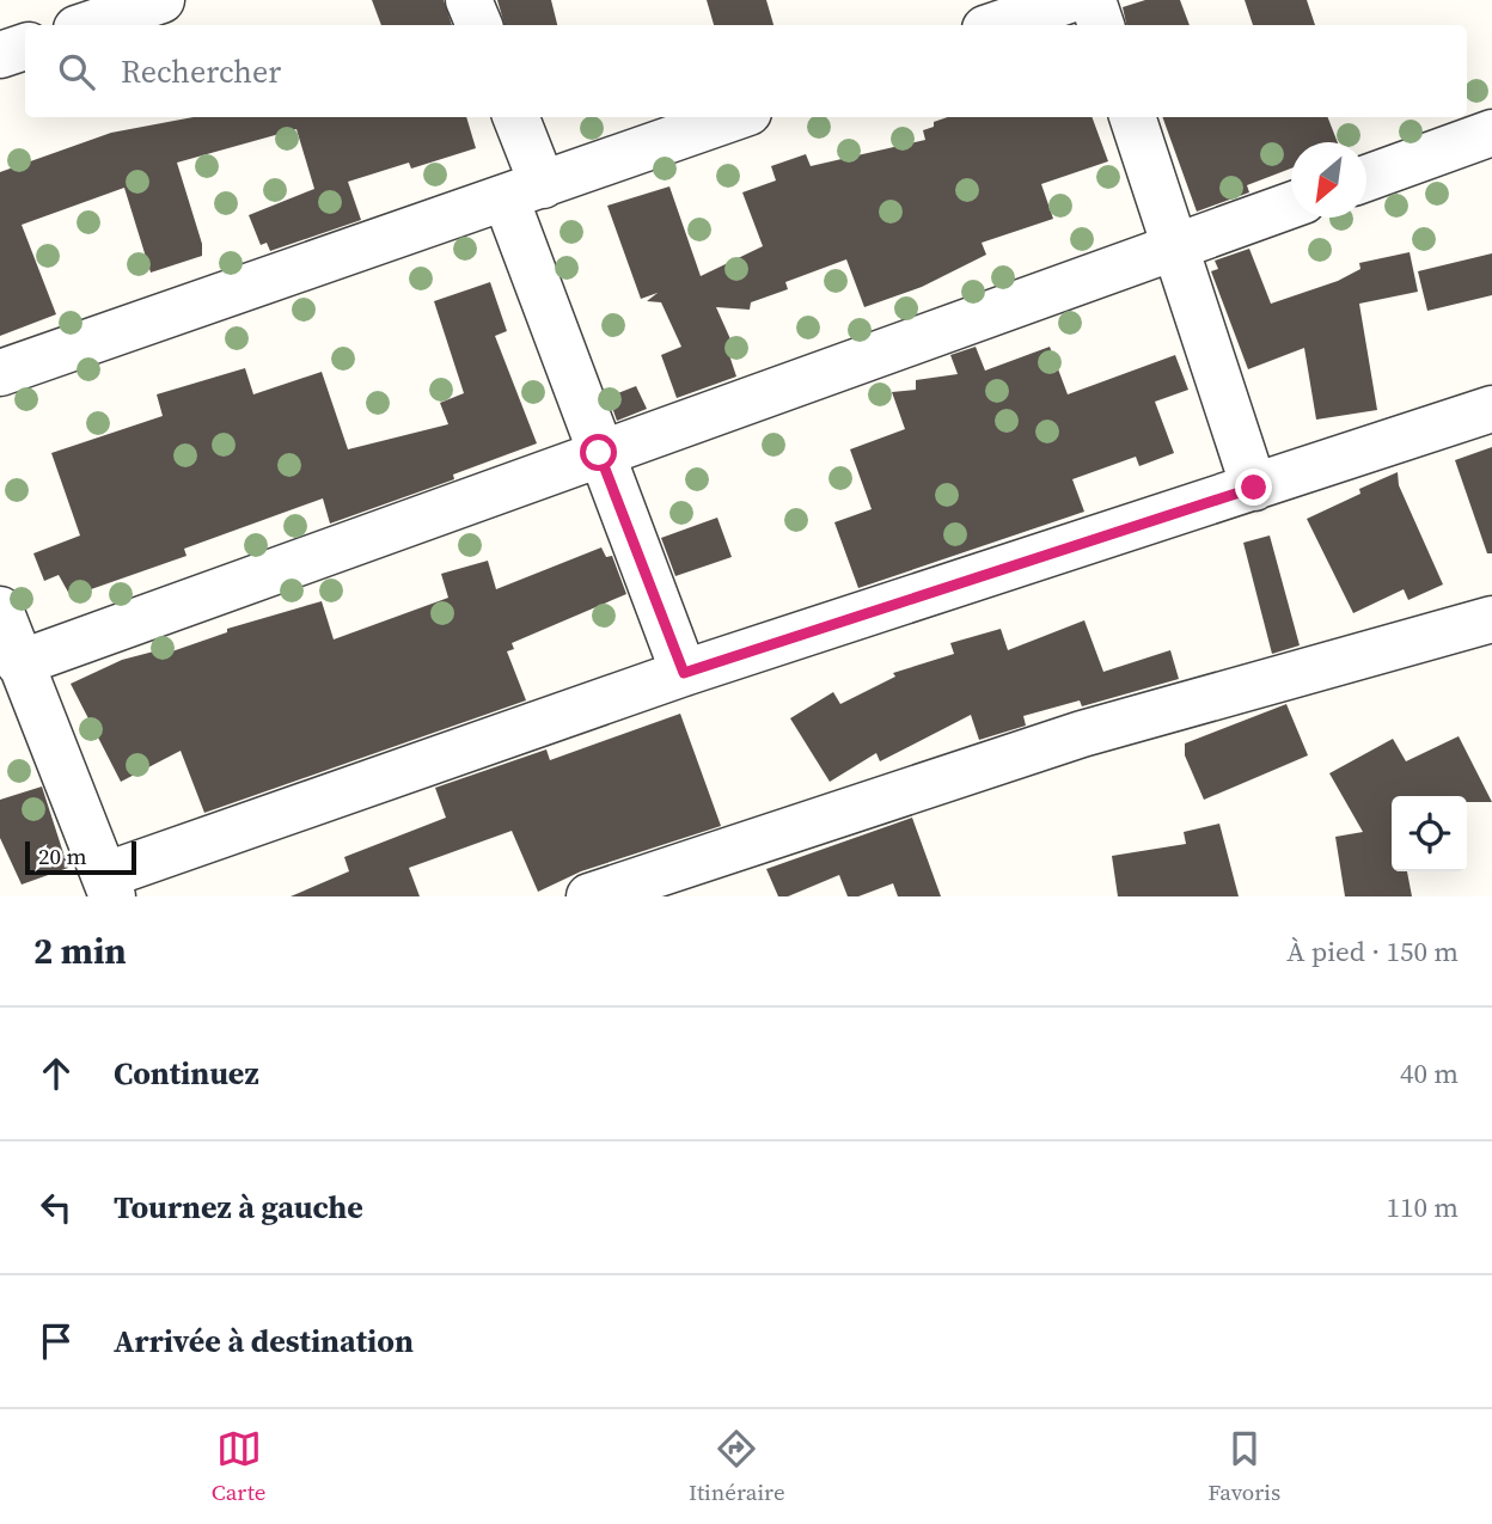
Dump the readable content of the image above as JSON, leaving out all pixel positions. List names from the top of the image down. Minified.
{"scale_bar":"20 m","north":"bottom left","page":{"search":"Rechercher","scale":"20 m","heading":["2 min","À pied · 150 m"],"list":[["Continuez","40 m"],["Tournez à gauche","110 m"],"Arrivée à destination"],"nav":["Carte","Itinéraire","Favoris"]}}
